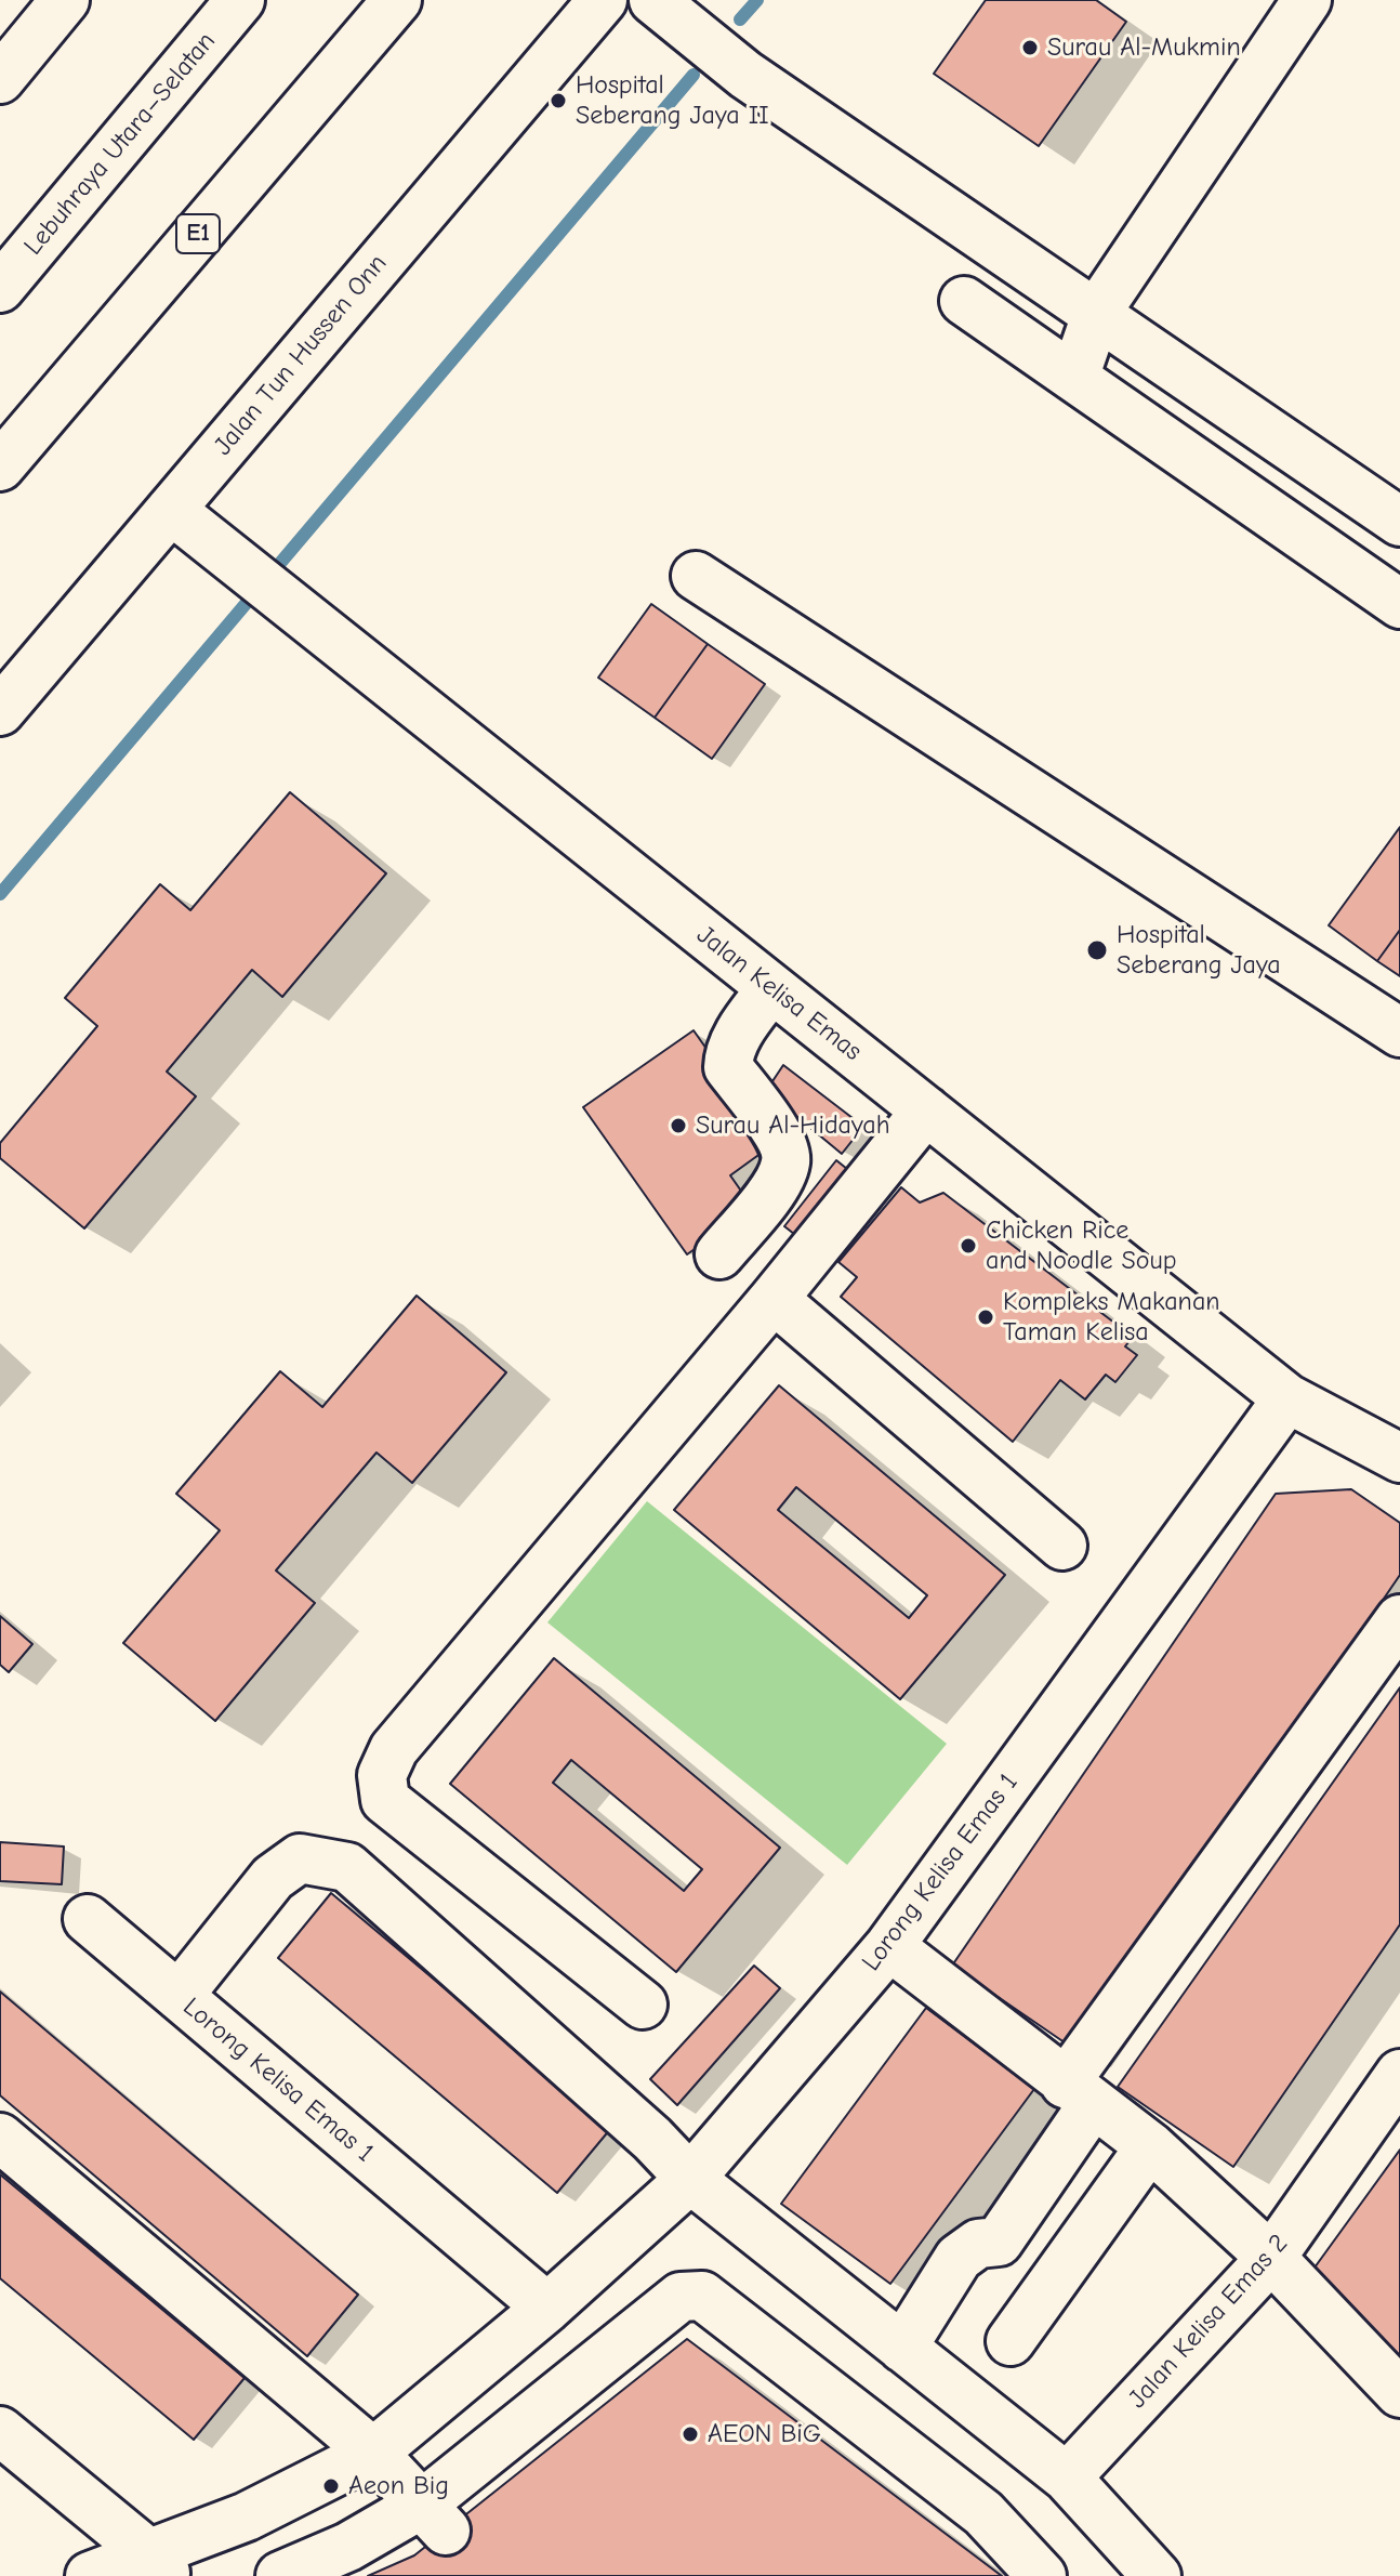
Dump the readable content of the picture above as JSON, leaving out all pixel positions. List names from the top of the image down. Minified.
{"streets":{"main road":["Lebuhraya Utara–Selatan","E1","Jalan Tun Hussen Onn","Jalan Kelisa Emas","Lorong Kelisa Emas 1","Jalan Kelisa Emas 2"]},"crossings":[["Jalan Tun Hussen Onn","Jalan Kelisa Emas"],["Jalan Kelisa Emas","Lorong Kelisa Emas 1"]],"places":["Surau Al-Mukmin","Hospital Seberang Jaya II","Hospital Seberang Jaya","Surau Al-Hidayah","Chicken Rice and Noodle Soup","Kompleks Makanan Taman Kelisa","AEON BiG","Aeon Big"]}
